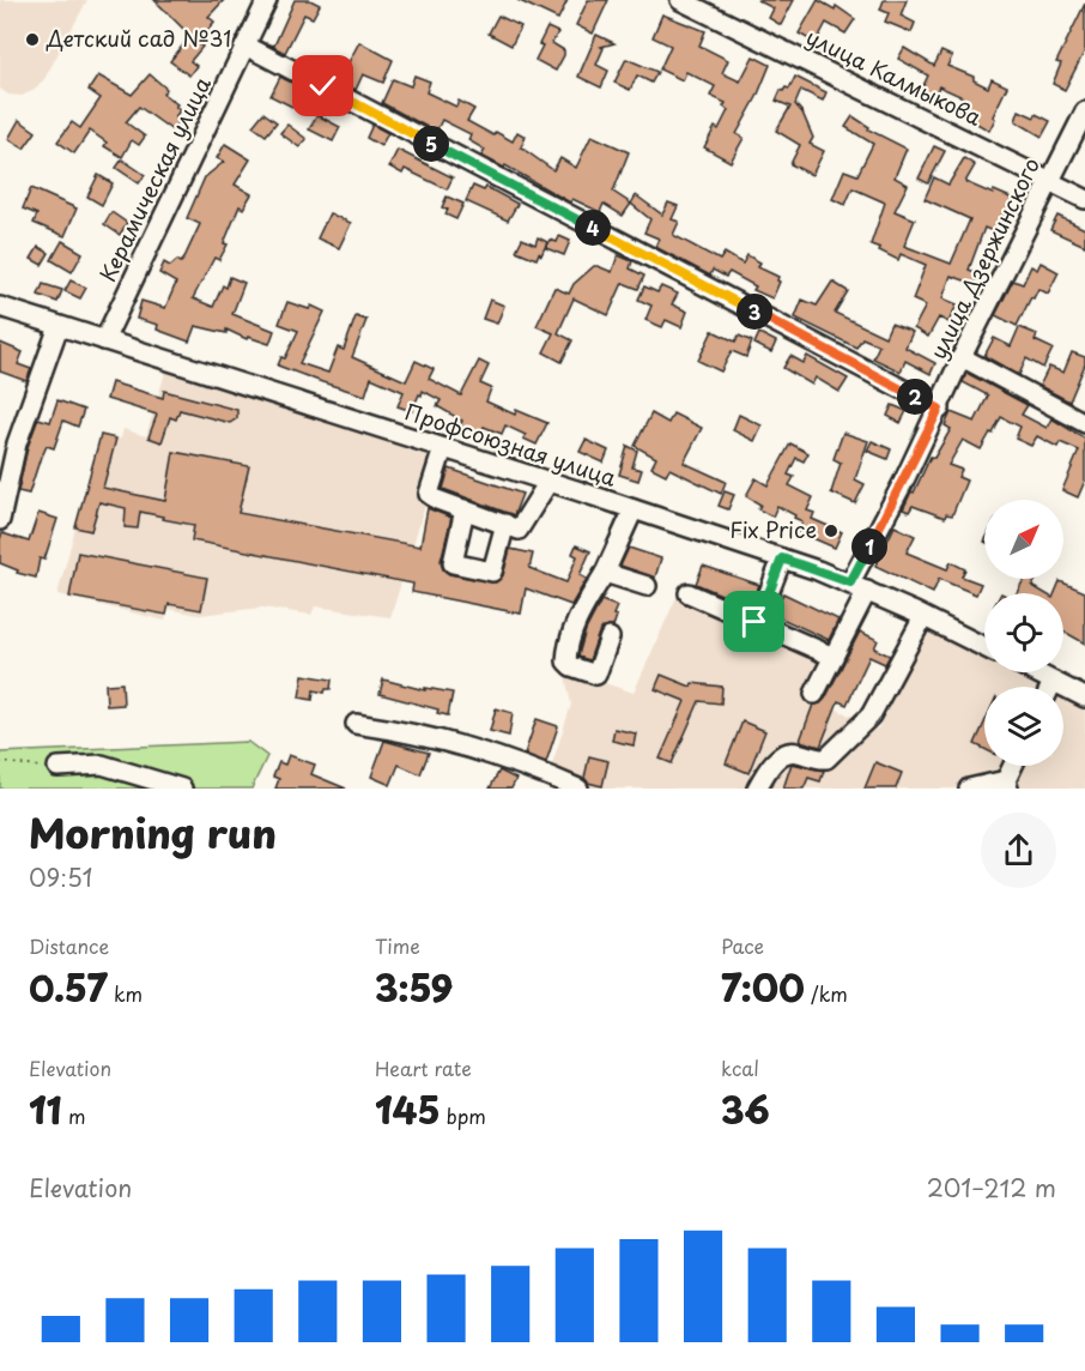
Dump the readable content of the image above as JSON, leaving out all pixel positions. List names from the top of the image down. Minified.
{"streets":{"street":["улица Калмыкова","Керамическая улица","улица Дзержинского","Профсоюзная улица"]},"crossings":[["улица Калмыкова","улица Дзержинского"],["Керамическая улица","Профсоюзная улица"],["улица Дзержинского","Профсоюзная улица"]],"places":["Детский сад №31","Fix Price"],"north":"top right","page":{"pins":["5","4","3","2","1"],"heading":["Morning run","09:51"],"stats":[["Distance","0.57 km"],["Time","3:59"],["Pace","7:00 /km"],["Elevation","11 m"],["Heart rate","145 bpm"],["kcal","36"]],"chart":["Elevation","201–212 m"]}}
